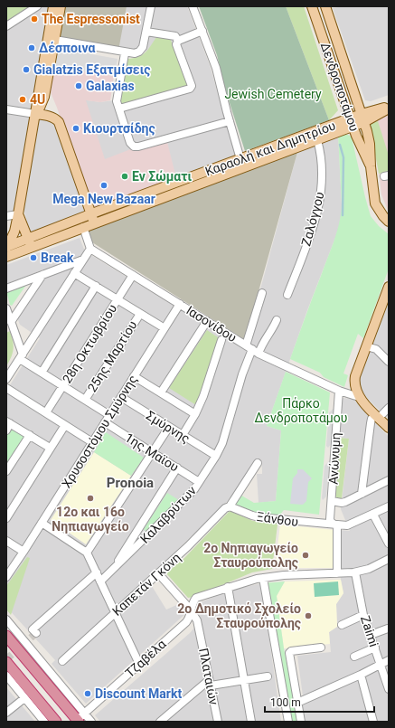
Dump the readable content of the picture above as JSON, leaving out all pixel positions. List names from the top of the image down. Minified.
{"streets":{"main road":["Δενδροποτάμου","Καραολή και Δημητρίου"],"street":["Ζαλόγγου","Ιασονίδου","28η Οκτωβρίου","25ης Μαρτίου","Σμύρνης","Χρυσοστόμου Σμύρνης","1ης Μαϊου","Ανώνυμη","Καλαβρύτων","Ξάνθου","Καπετάν Γκόνη","Zaimi","Τζαβέλα","Πλαταιών"]},"crossings":[["Δενδροποτάμου","Καραολή και Δημητρίου"],["Καραολή και Δημητρίου","Ζαλόγγου"],["Ιασονίδου","28η Οκτωβρίου"],["Ιασονίδου","Χρυσοστόμου Σμύρνης"],["Ιασονίδου","Ανώνυμη"],["Ιασονίδου","Καλαβρύτων"],["Σμύρνης","Χρυσοστόμου Σμύρνης"],["Σμύρνης","Καλαβρύτων"],["Χρυσοστόμου Σμύρνης","1ης Μαϊου"],["1ης Μαϊου","Καλαβρύτων"],["Ανώνυμη","Ξάνθου"],["Ξάνθου","Καπετάν Γκόνη"],["Καπετάν Γκόνη","Πλαταιών"],["Zaimi","Τζαβέλα"],["Τζαβέλα","Πλαταιών"]],"districts":["Pronoia"],"parks":["Jewish Cemetery","Πάρκο Δενδροποτάμου"],"places":["The Espressonist","Δέσποινα","Gialatzis Εξατμίσεις","Galaxias","4U","Κιουρτσίδης","Εν Σώματι","Mega New Bazaar","Break","12ο και 16ο Νηπιαγωγείο","2ο Νηπιαγωγείο Σταυρούπολης","2ο Δημοτικό Σχολείο Σταυρούπολης","Discount Markt"],"scale_bar":"100 m"}
